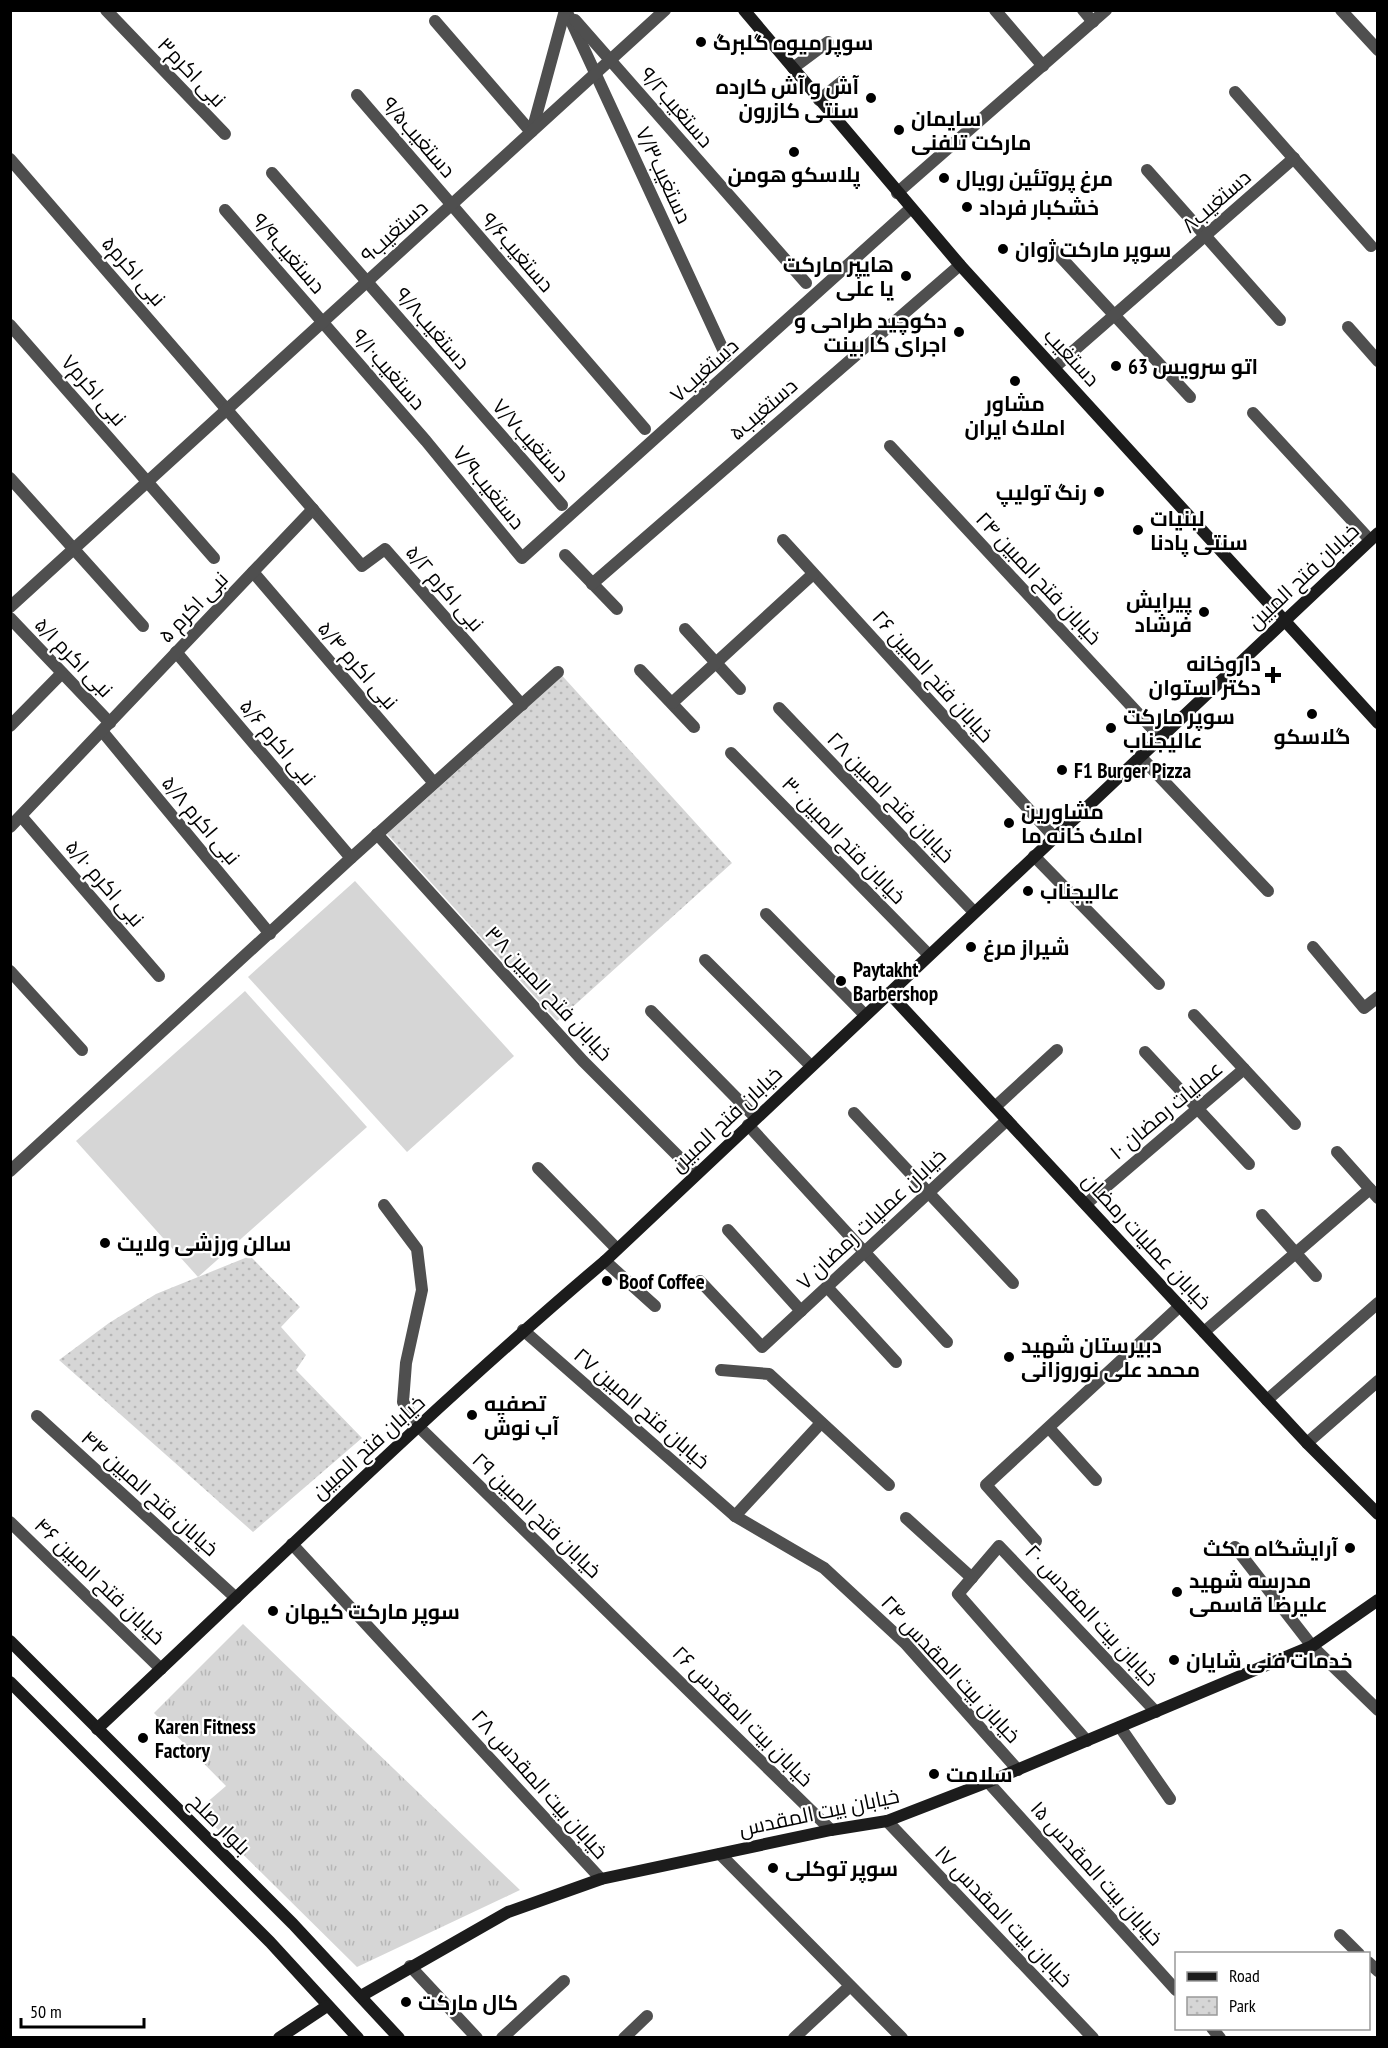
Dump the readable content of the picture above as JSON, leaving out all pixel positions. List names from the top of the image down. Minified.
{"streets":{"street":["نبی اکرم۳","دستغیب۹/۲","۹/۵دستغیب","دستغیب۷/۳","دستغیب۸","دستغیب۹","دستغیب۹/۶","دستغیب۹/۹","نبی اکرم۵","دستغیب۹/۸","دستغیب","دستغیب۹/۱۰","دستغیب۷","نبی اکرم۷","دستغیب۵","دستغیب۷/۷","دستغیب۷/۹","خیابان فتح المبین","خیابان فتح المبین ۲۴","نبی اکرم ۵/۲","نبی اکرم ۵","نبی اکرم ۵/۱","نبی اکرم ۵/۴","خیابان فتح المبین ۲۶","نبی اکرم ۵/۶","خیابان فتح المبین ۲۸","نبی اکرم ۵/۸","خیابان فتح المبین ۳۰","نبی اکرم ۵/۱۰","خیابان فتح المبین ۳۸","عملیات رمضان ۱۰","خیابان عملیات رمضان ۷","خیابان عملیات رمضان","خیابان فتح المبین ۲۷","خیابان فتح المبین ۴۴","خیابان فتح المبین ۲۹","خیابان فتح المبین ۴۶","خیابان بیت المقدس ۲۰","خیابان بیت المقدس ۲۴","خیابان بیت المقدس ۲۶","خیابان بیت المقدس ۲۸","خیابان بیت المقدس","بلوار صلح","خیابان بیت المقدس ۱۵","خیابان بیت المقدس ۱۷"]},"crossings":[["دستغیب۹/۲","دستغیب۷/۳"],["دستغیب۹/۲","دستغیب۹"],["۹/۵دستغیب","دستغیب۹"],["۹/۵دستغیب","دستغیب۹/۶"],["دستغیب۸","دستغیب"],["دستغیب۹","دستغیب۹/۶"],["دستغیب۹","دستغیب۹/۹"],["دستغیب۹","نبی اکرم۵"],["دستغیب۹","دستغیب۹/۸"],["دستغیب۹","دستغیب۹/۱۰"],["دستغیب۹","نبی اکرم۷"],["دستغیب۹/۹","دستغیب۹/۱۰"],["دستغیب۹/۸","دستغیب۷/۷"],["دستغیب","دستغیب۷"],["دستغیب","دستغیب۵"],["دستغیب","خیابان فتح المبین"],["دستغیب۹/۱۰","دستغیب۷/۹"],["دستغیب۷","دستغیب۷/۹"],["خیابان فتح المبین","خیابان فتح المبین ۲۴"],["خیابان فتح المبین","خیابان فتح المبین ۲۶"],["خیابان فتح المبین","خیابان فتح المبین ۲۸"],["خیابان فتح المبین","خیابان فتح المبین ۳۰"],["خیابان فتح المبین","خیابان فتح المبین ۳۸"],["خیابان فتح المبین","خیابان عملیات رمضان"],["خیابان فتح المبین","خیابان فتح المبین ۲۷"],["خیابان فتح المبین","خیابان فتح المبین ۴۴"],["خیابان فتح المبین","خیابان فتح المبین ۲۹"],["خیابان فتح المبین","خیابان فتح المبین ۴۶"],["خیابان فتح المبین","خیابان بیت المقدس ۲۸"],["خیابان فتح المبین","بلوار صلح"],["نبی اکرم ۵/۲","نبی اکرم ۵"],["نبی اکرم ۵","نبی اکرم ۵/۱"],["نبی اکرم ۵","نبی اکرم ۵/۴"],["نبی اکرم ۵","نبی اکرم ۵/۶"],["نبی اکرم ۵","نبی اکرم ۵/۸"],["نبی اکرم ۵","نبی اکرم ۵/۱۰"],["نبی اکرم ۵/۱","نبی اکرم ۵/۸"],["عملیات رمضان ۱۰","خیابان عملیات رمضان"],["خیابان عملیات رمضان ۷","خیابان عملیات رمضان"],["خیابان فتح المبین ۲۷","خیابان بیت المقدس ۲۴"],["خیابان فتح المبین ۲۹","خیابان بیت المقدس ۲۶"],["خیابان بیت المقدس ۲۰","خیابان بیت المقدس"],["خیابان بیت المقدس ۲۴","خیابان بیت المقدس"],["خیابان بیت المقدس ۲۶","خیابان بیت المقدس"],["خیابان بیت المقدس ۲۸","خیابان بیت المقدس"],["خیابان بیت المقدس","بلوار صلح"],["خیابان بیت المقدس","خیابان بیت المقدس ۱۵"],["خیابان بیت المقدس","خیابان بیت المقدس ۱۷"]],"places":{"other":["سوپر میوه گلبرگ","آش و آش کارده سنتی کازرون","سایمان مارکت تلفنی","پلاسکو هومن","مرغ پروتئین رویال","خشکبار فرداد","سوپر مارکت ژوان","هایپر مارکت یا علی","دکوچید طراحی و اجرای کا بینت","اتو سرویس 63","مشاور املاک ایران","رنگ تولیپ","لبنیات سنتی پادنا","پیرایش فرشاد","گلاسکو","سوپر مارکت عالیجناب","F1 Burger Pizza","مشاورین املاک خانه ما","عالیجناب","شیراز مرغ","Paytakht Barbershop","سالن ورزشی ولایت","Boof Coffee","دبیرستان شهید محمد علی نوروزانی","تصفیه آب نوش","آرایشگاه مکث","مدرسه شهید علیرضا قاسمی","سوپر مارکت کیهان","خدمات فنی شایان","Karen Fitness Factory","سلامت","سوپر توکلی","کال مارکت"],"health":["داروخانه دکتر استوان"]},"legend":["Road","Park"],"scale_bar":"50 m"}
